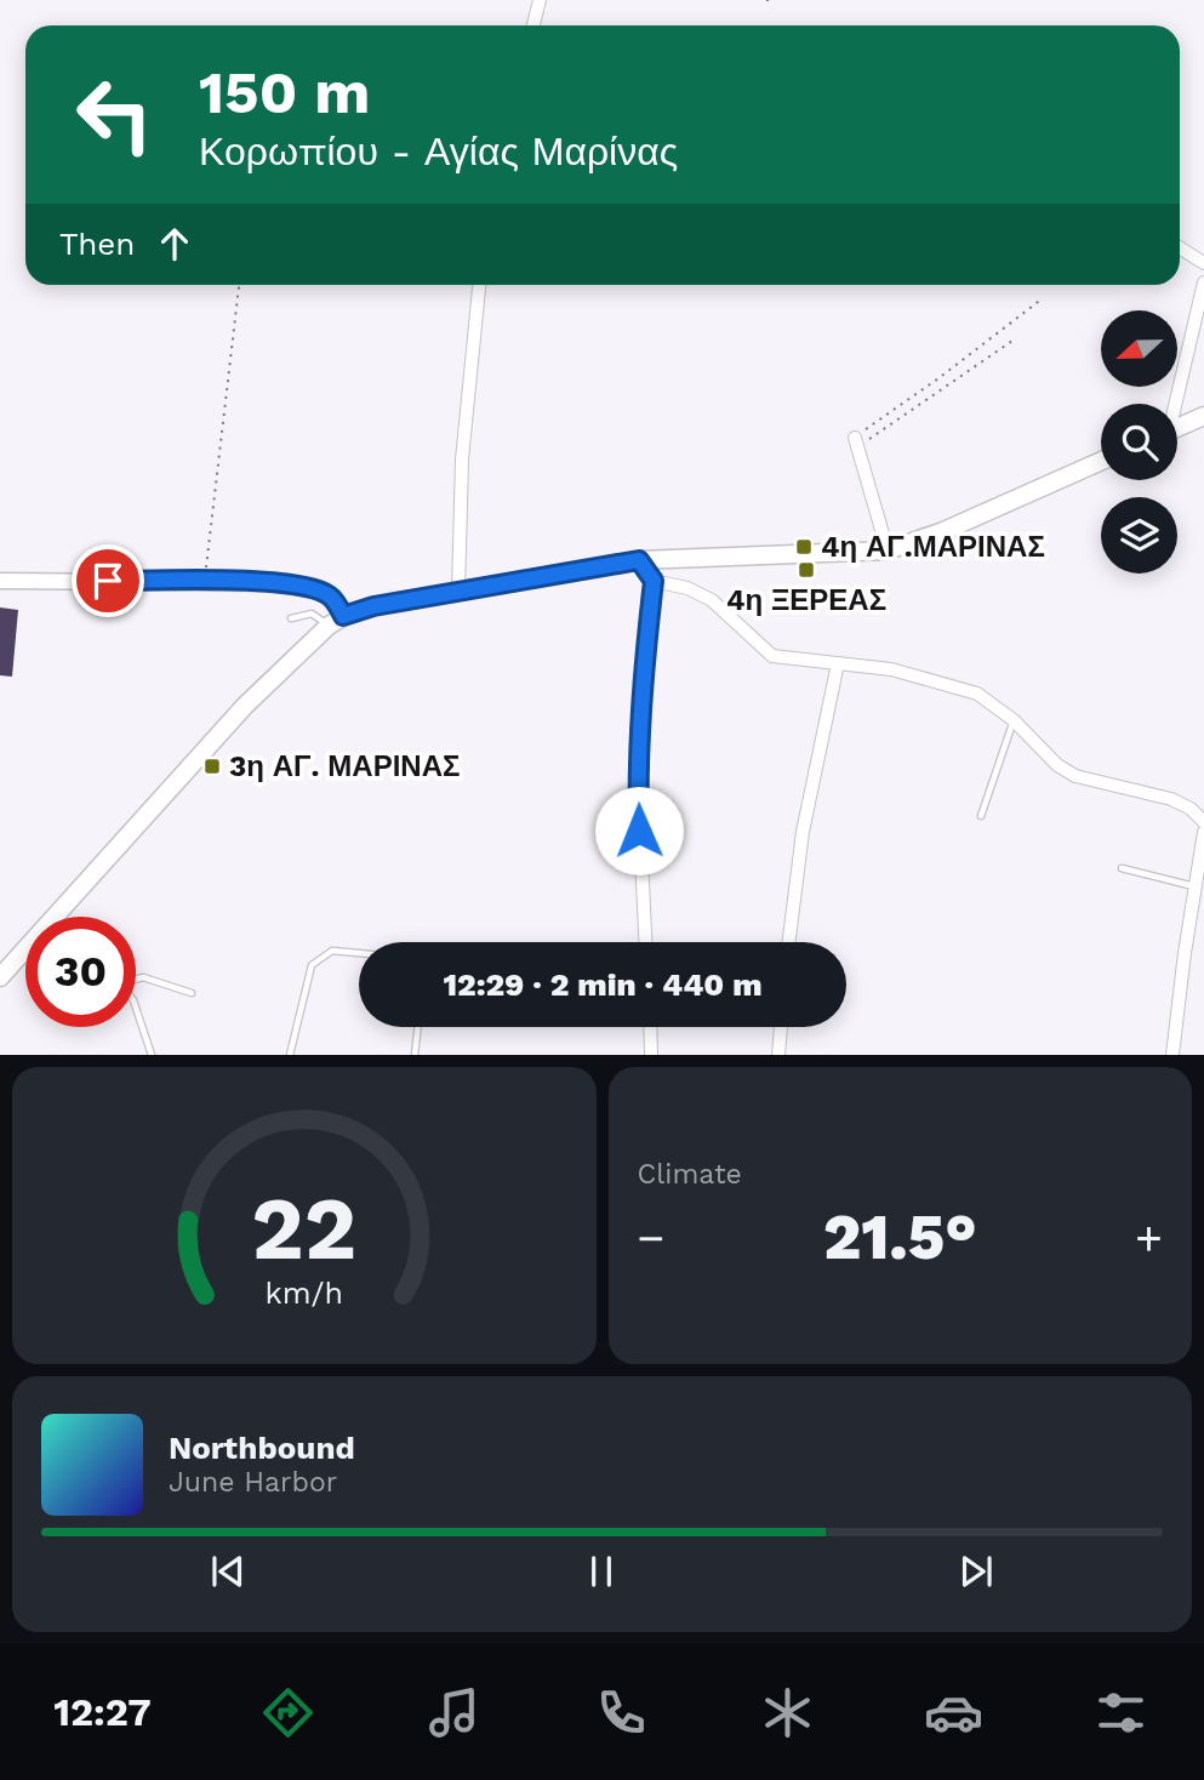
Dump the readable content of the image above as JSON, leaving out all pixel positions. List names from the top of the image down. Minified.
{"places":{"transit":["4η ΑΓ.ΜΑΡΙΝΑΣ","4η ΞΕΡΕΑΣ","3η ΑΓ. ΜΑΡΙΝΑΣ"]},"north":"left","page":{"turn":["150 m","Κορωπίου - Αγίας Μαρίνας"],"then":"Then","limit":"30","trip":"12:29 · 2 min · 440 m","tile":"Climate","heat":["−","21.5°","+"],"song":["Northbound","June Harbor"],"tabs":"12:27","gauge":["22","km/h"]}}
